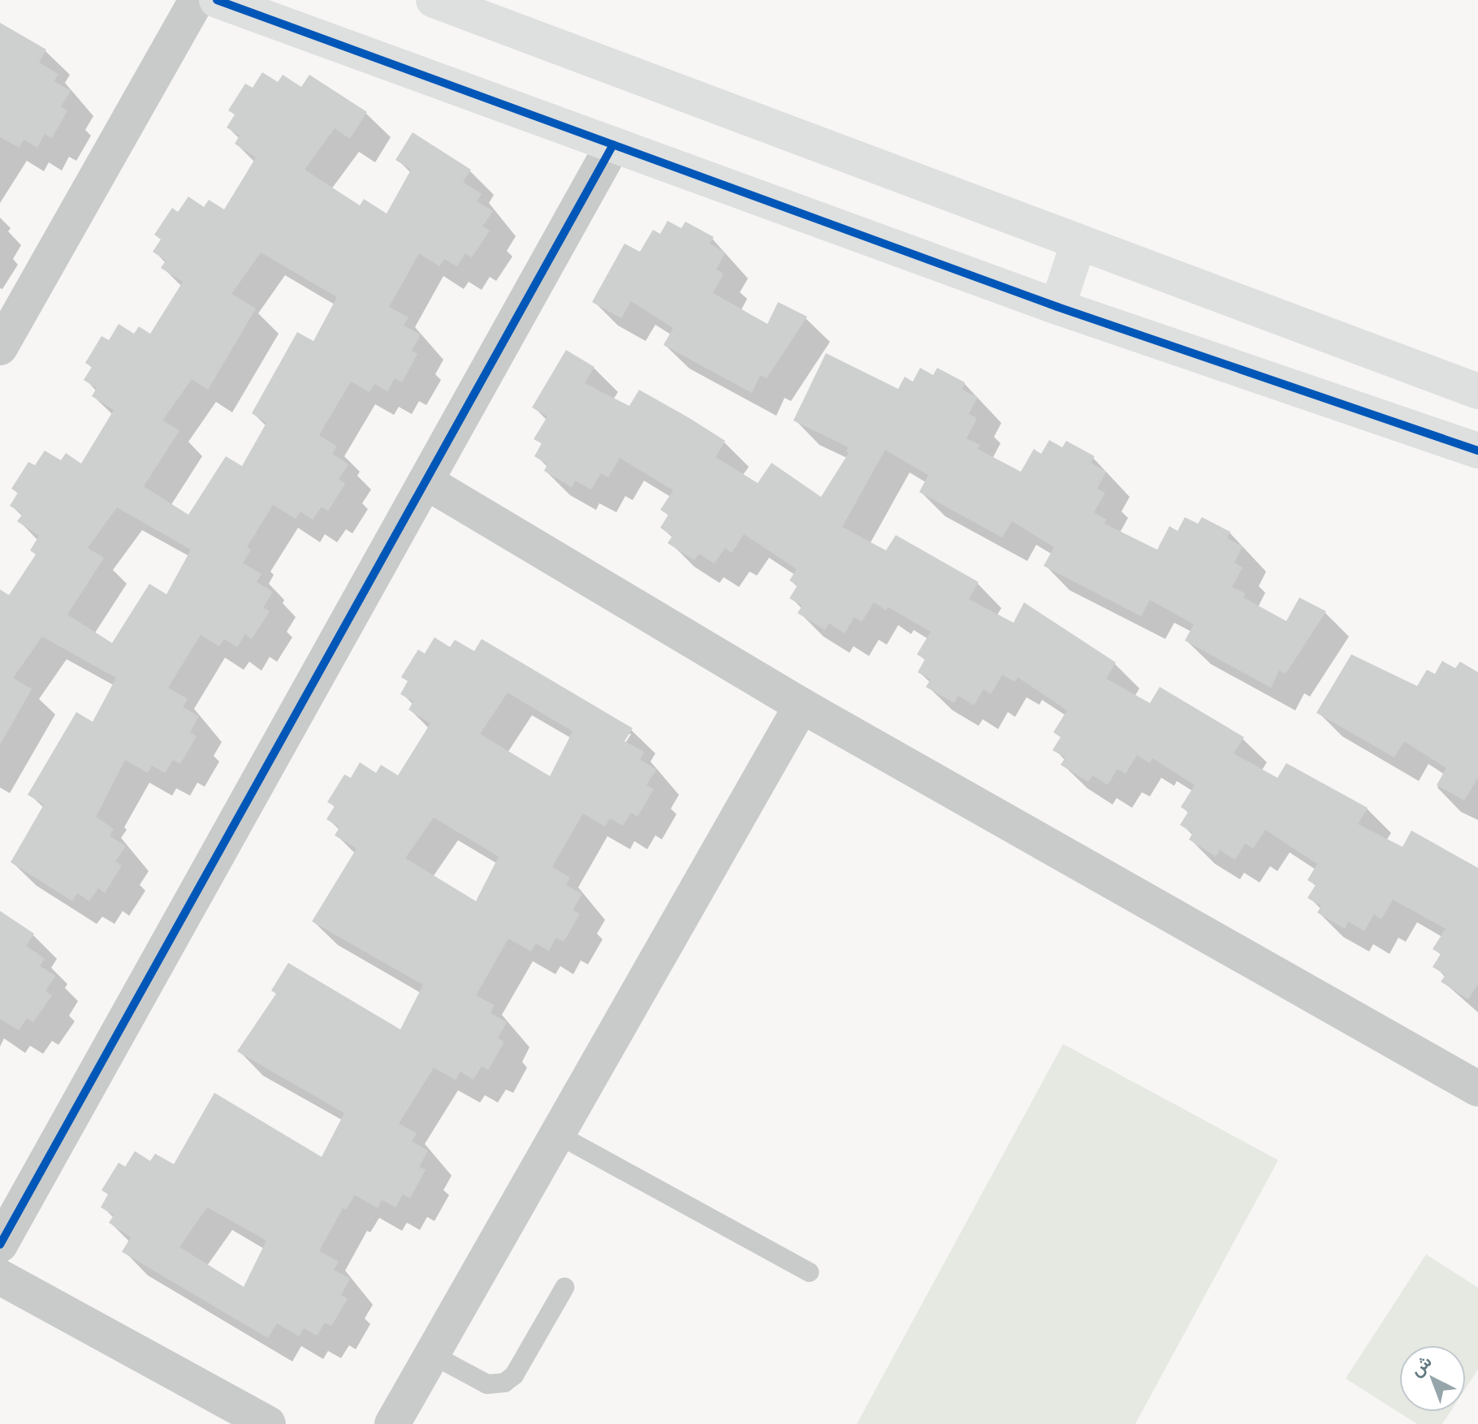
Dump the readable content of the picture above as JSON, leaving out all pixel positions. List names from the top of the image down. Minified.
{"north":"top left"}
